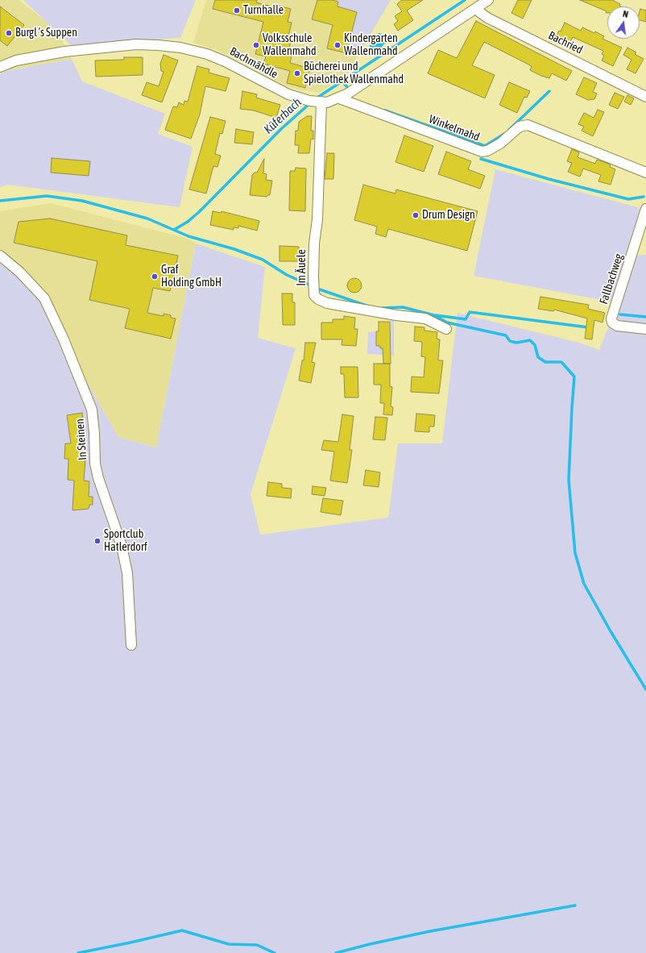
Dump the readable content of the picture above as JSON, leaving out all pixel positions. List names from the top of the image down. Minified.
{"streets":{"street":["Bachried","Bachmähdle","Winkelmahd","Im Äuele","Fallbachweg","In Steinen"]},"crossings":[["Bachmähdle","Im Äuele"]],"water":["Küferbach"],"places":["Turnhalle","Burgl 's Suppen","Volksschule Wallenmahd","Kindergarten Wallenmahd","Bücherei und Spielothek Wallenmahd","Drum Design","Graf Holding GmbH","Sportclub Hatlerdorf"],"north":"top"}
